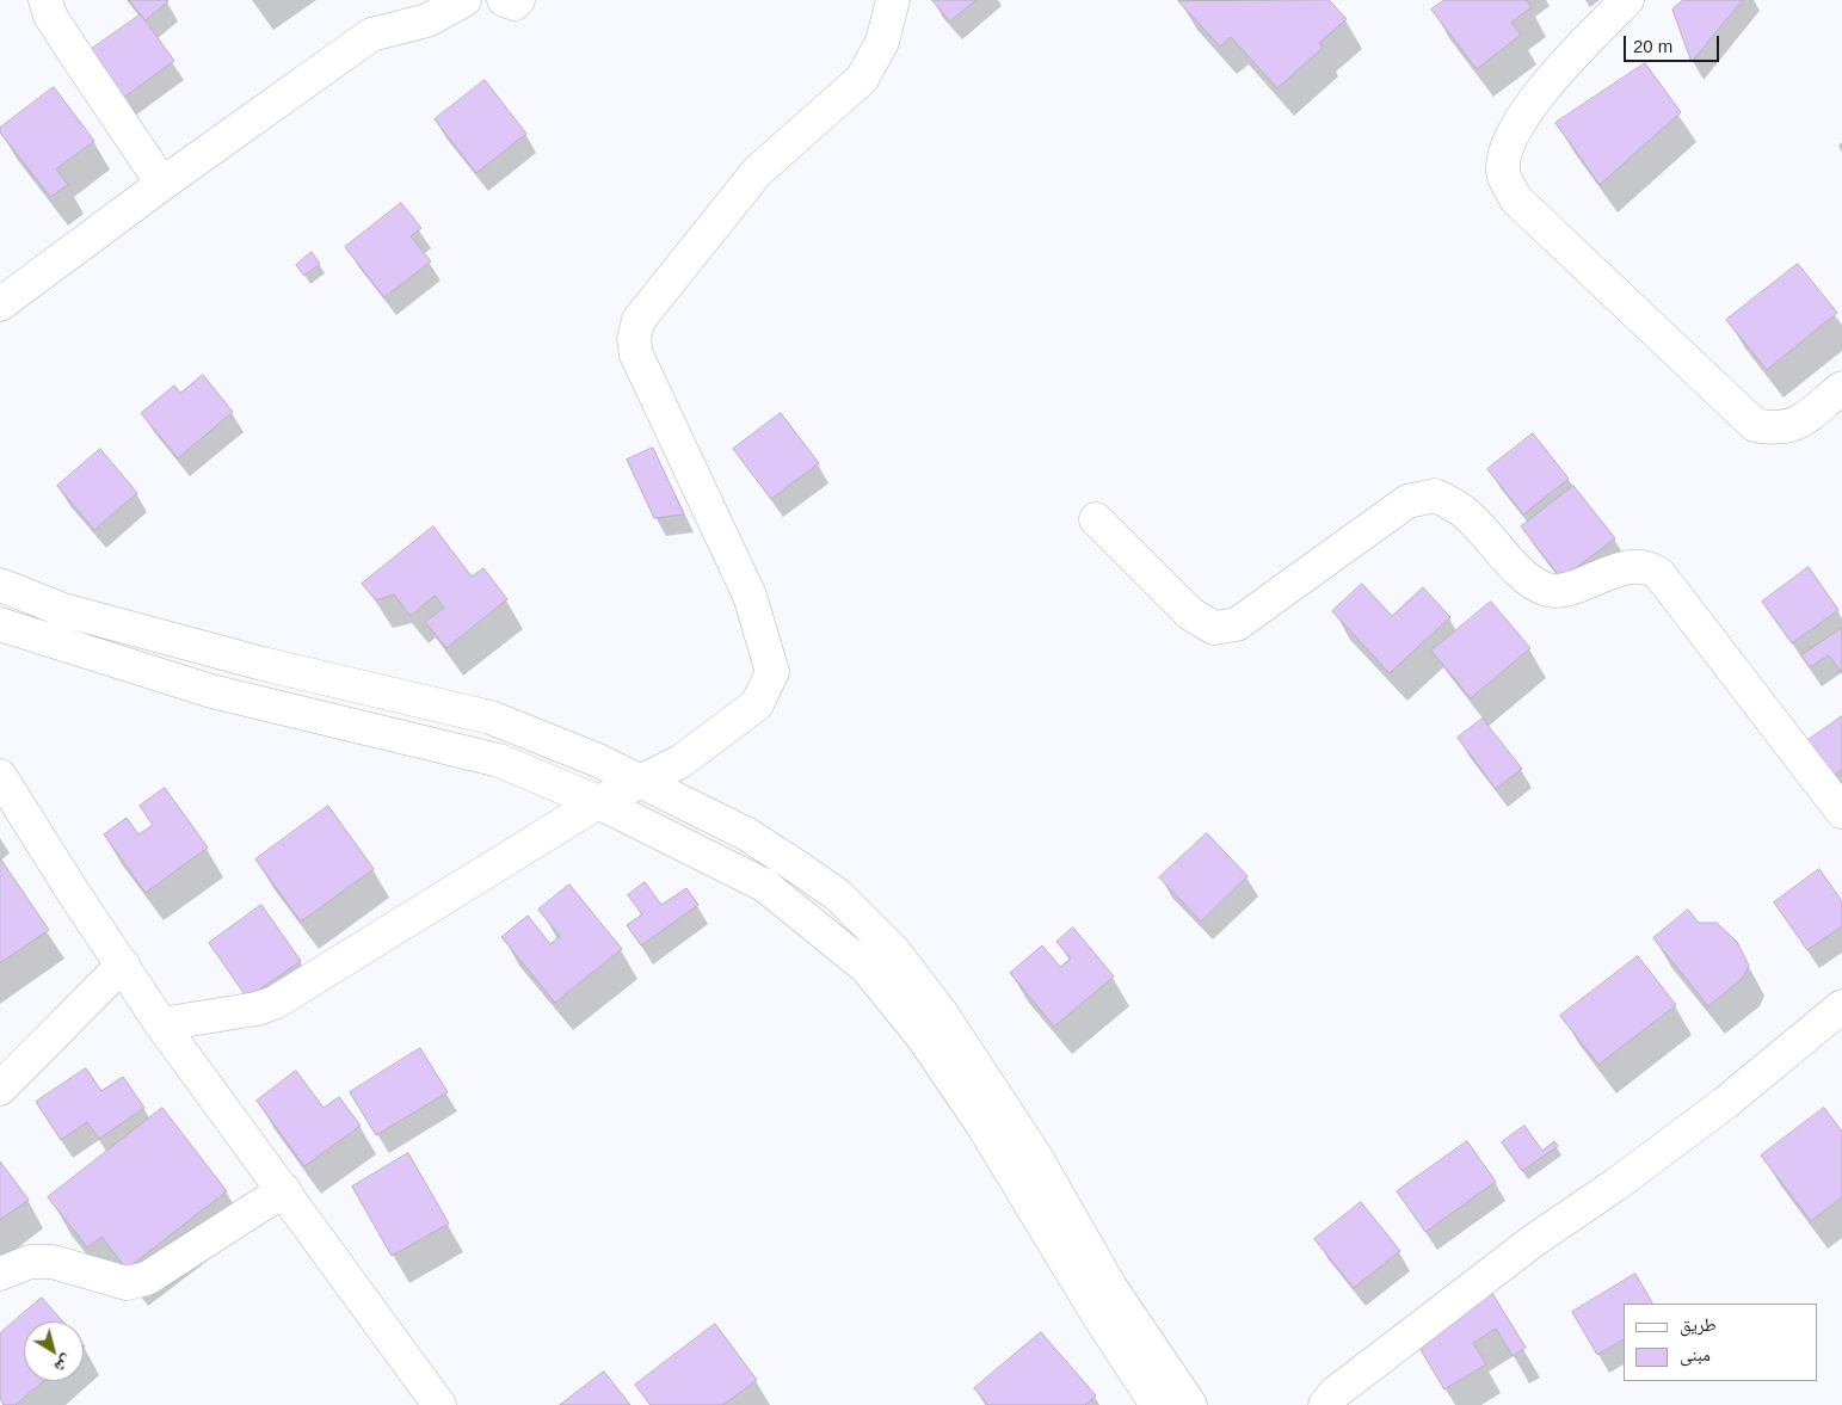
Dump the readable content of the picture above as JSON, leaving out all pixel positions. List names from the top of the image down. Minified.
{"legend":["طريق","مبنى"],"scale_bar":"20 m","north":"bottom right"}
